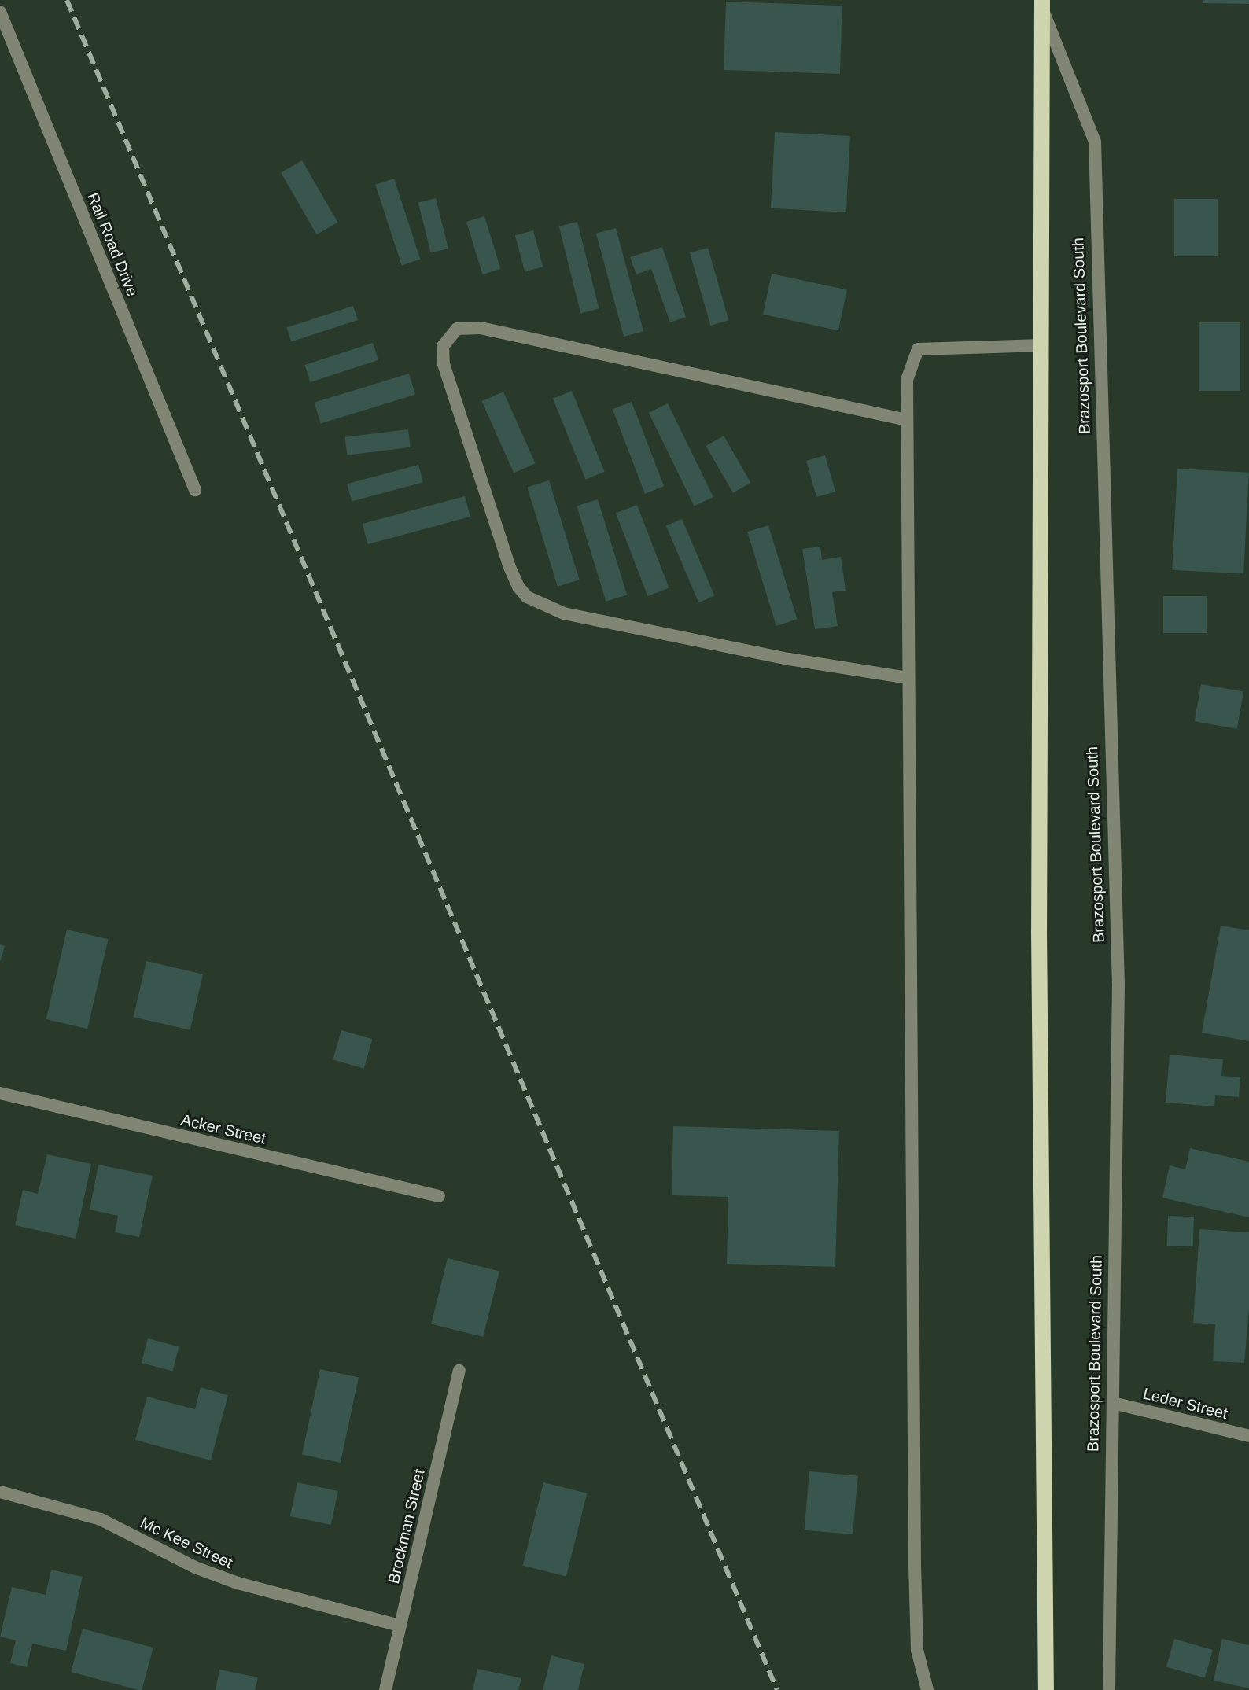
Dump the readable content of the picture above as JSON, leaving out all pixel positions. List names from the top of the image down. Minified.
{"streets":{"main road":["Brazosport Boulevard South"],"street":["Rail Road Drive","Acker Street","Leder Street","Brockman Street","Mc Kee Street"]},"crossings":[["Brazosport Boulevard South","Leder Street"],["Brockman Street","Mc Kee Street"]]}
